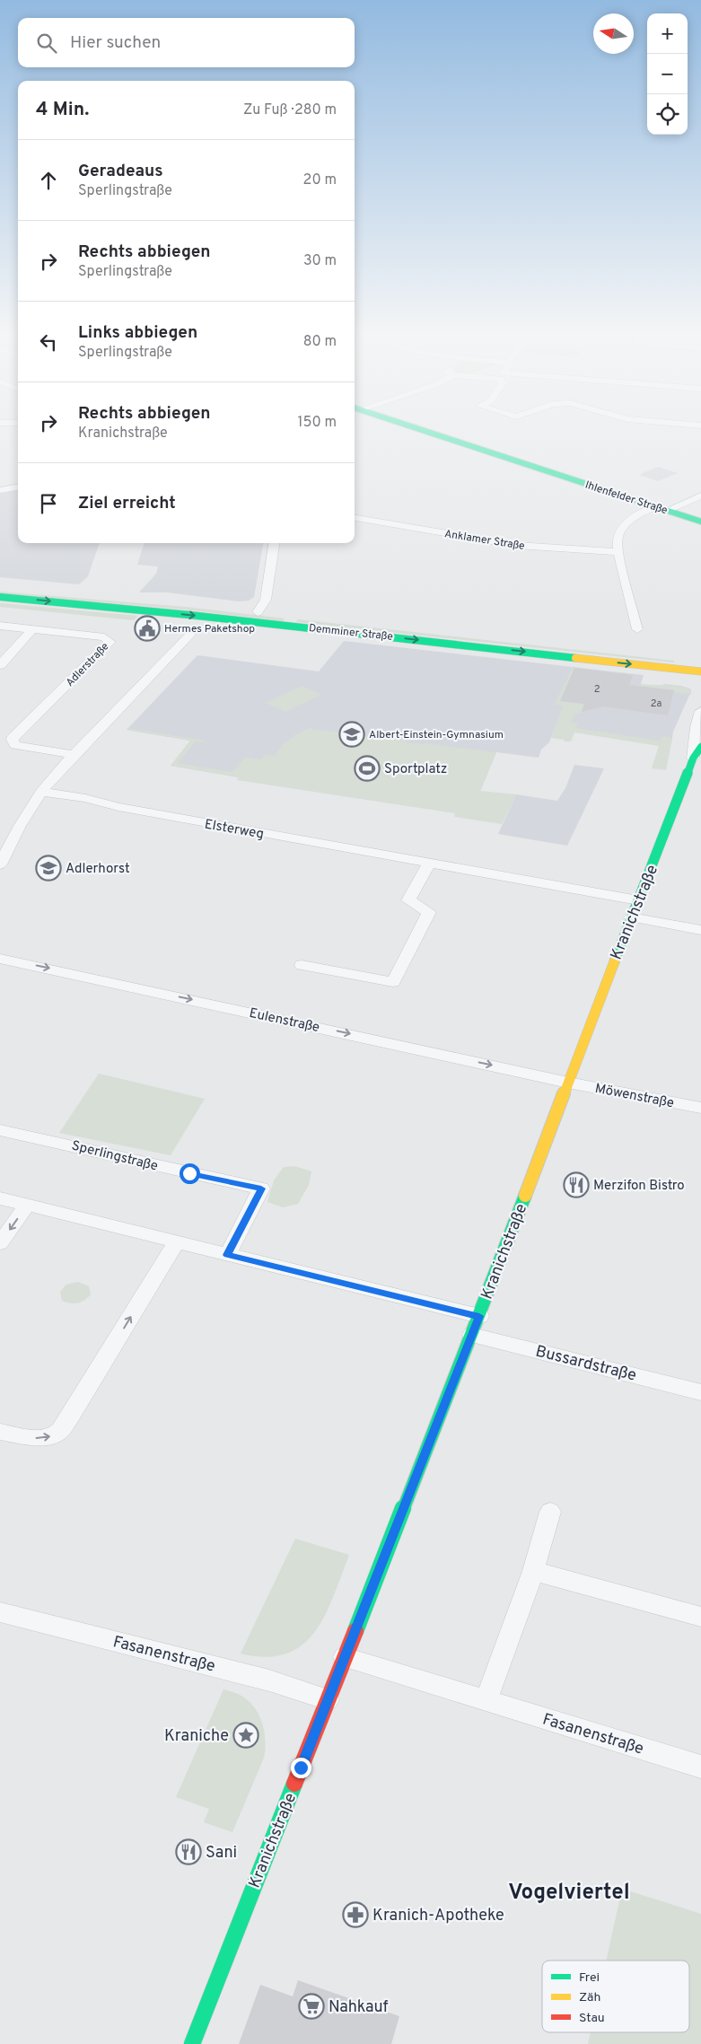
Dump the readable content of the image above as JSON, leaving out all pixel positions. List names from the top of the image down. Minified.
{"streets":{"main road":["Ihlenfelder Straße","Demminer Straße","Kranichstraße"],"street":["Anklamer Straße","Adlerstraße","Elsterweg","Eulenstraße","Möwenstraße","Sperlingstraße","Bussardstraße","Fasanenstraße"]},"crossings":[["Elsterweg","Kranichstraße"],["Kranichstraße","Eulenstraße"],["Kranichstraße","Möwenstraße"],["Kranichstraße","Bussardstraße"],["Kranichstraße","Fasanenstraße"],["Eulenstraße","Möwenstraße"]],"one_way":["Eulenstraße"],"districts":["Vogelviertel"],"places":{"public building":["Hermes Paketshop"],"school or university":["Albert-Einstein-Gymnasium","Adlerhorst"],"sports":["Sportplatz"],"restaurant":["Merzifon Bistro","Sani"],"place":["Kraniche"],"pharmacy":["Kranich-Apotheke"],"supermarket":["Nahkauf"]},"house_numbers":["2","2a"],"legend":["Frei","Zäh","Stau"],"north":"left","page":{"map_buttons":["+","−"],"search":"Hier suchen","heading":["4 Min.","Zu Fuß · 280 m"],"list":[["Geradeaus","Sperlingstraße","20 m"],["Rechts abbiegen","Sperlingstraße","30 m"],["Links abbiegen","Sperlingstraße","80 m"],["Rechts abbiegen","Kranichstraße","150 m"],"Ziel erreicht"]}}
